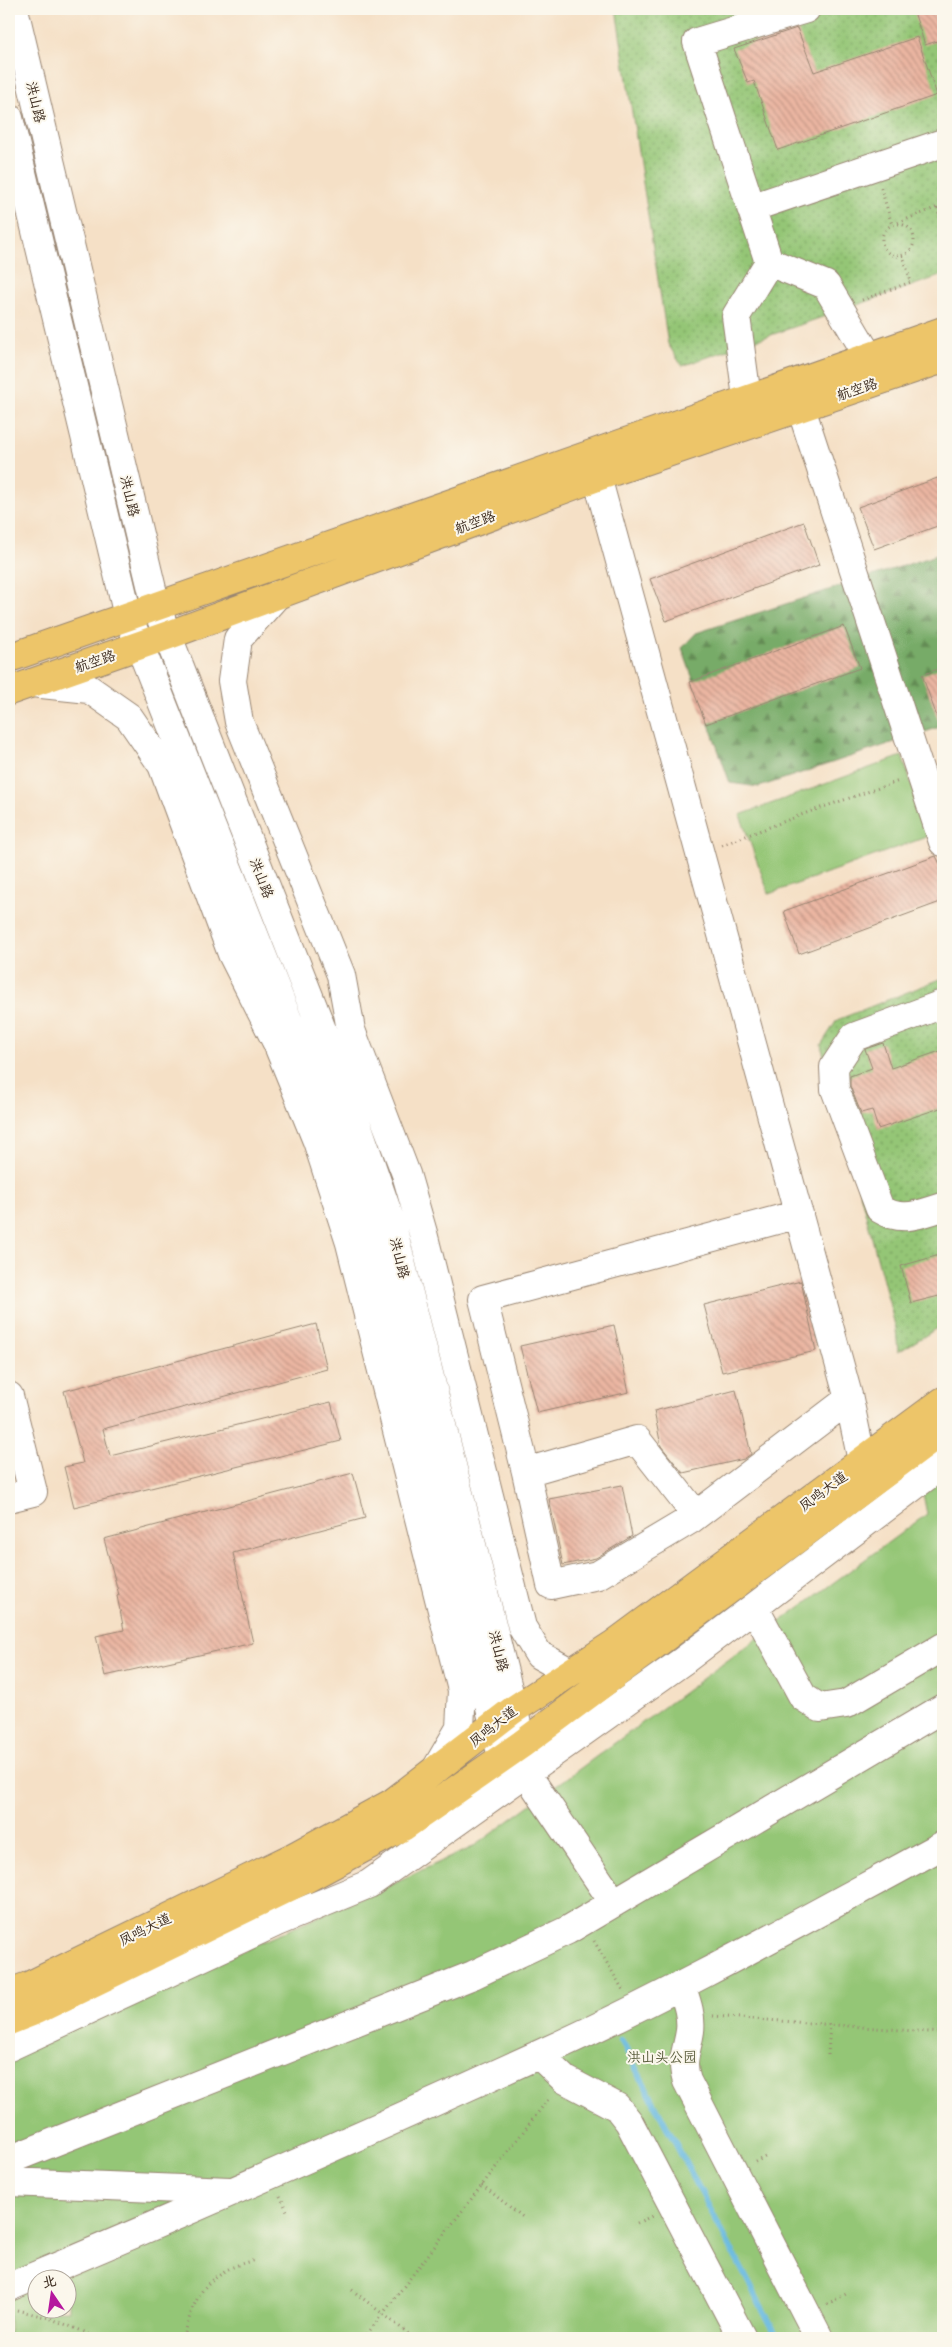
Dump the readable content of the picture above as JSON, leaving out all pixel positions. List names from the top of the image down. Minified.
{"streets":{"main road":["航空路","凤鸣大道"],"street":["洪山路"]},"crossings":[["洪山路","航空路"],["洪山路","凤鸣大道"]],"parks":["洪山头公园"],"north":"top"}
